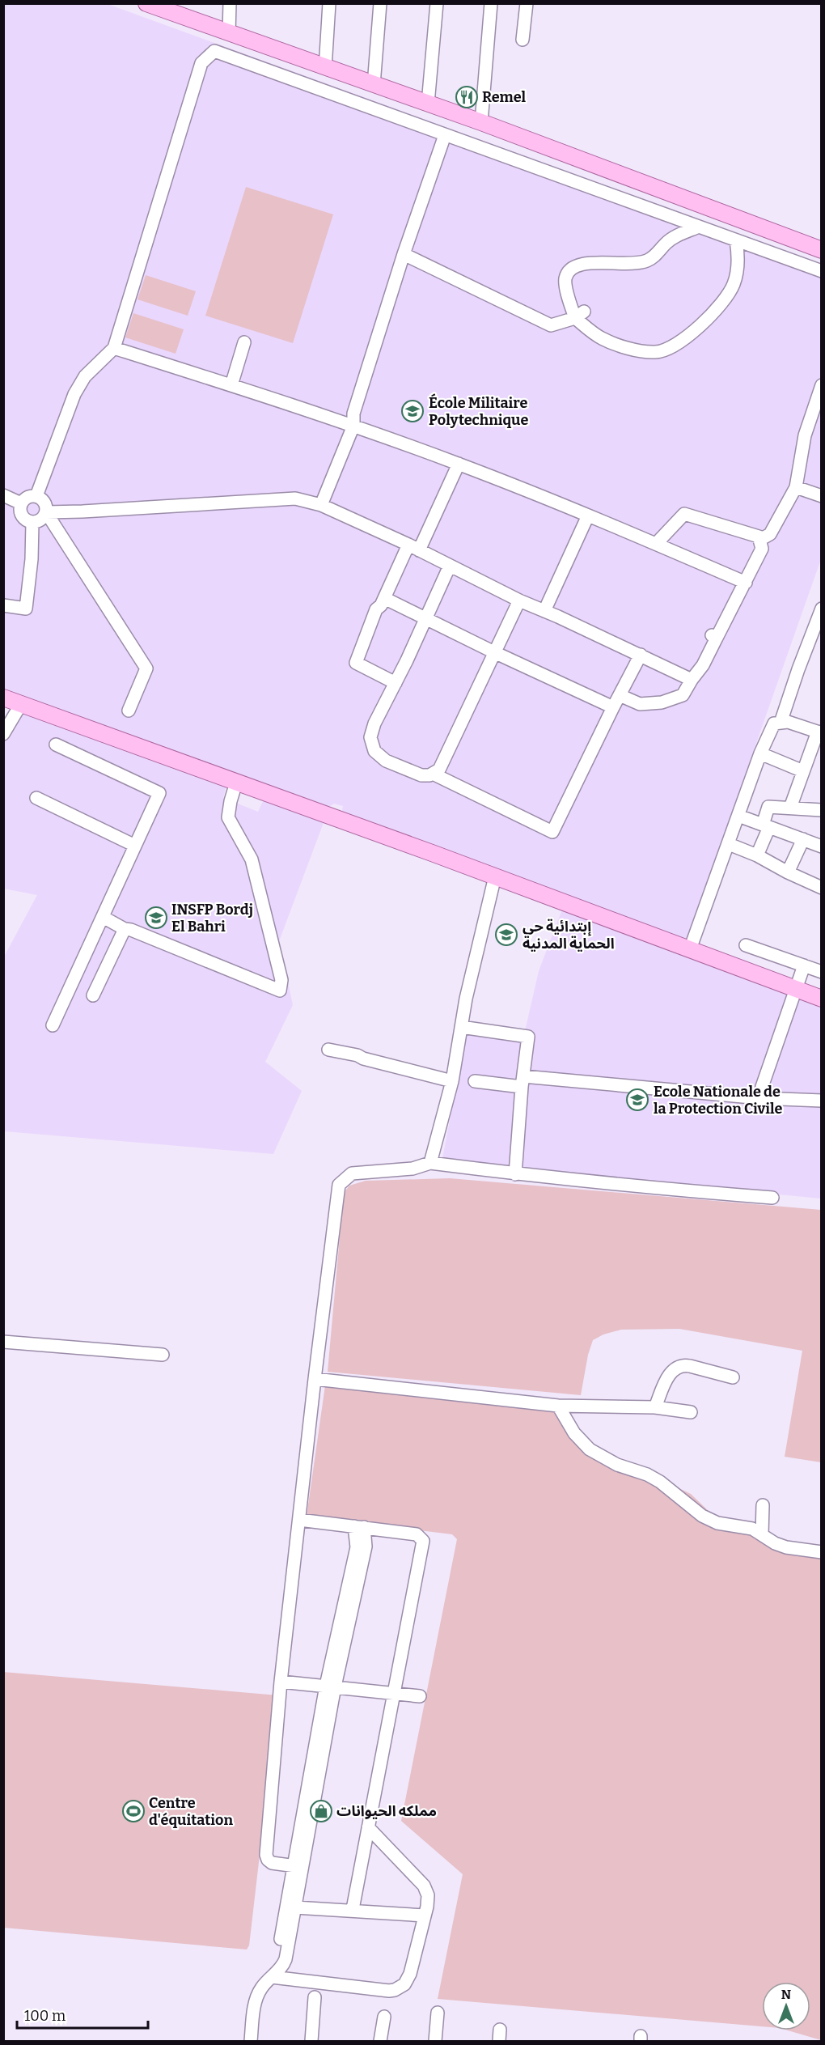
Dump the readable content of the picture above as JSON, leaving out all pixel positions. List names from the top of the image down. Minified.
{"places":{"restaurant":["Remel"],"school or university":["École Militaire Polytechnique","INSFP Bordj El Bahri","إبتدائية حي الحماية المدنية","Ecole Nationale de la Protection Civile"],"sports":["Centre d'équitation"],"shop":["مملكه الحيوانات"]},"scale_bar":"100 m","north":"top"}
